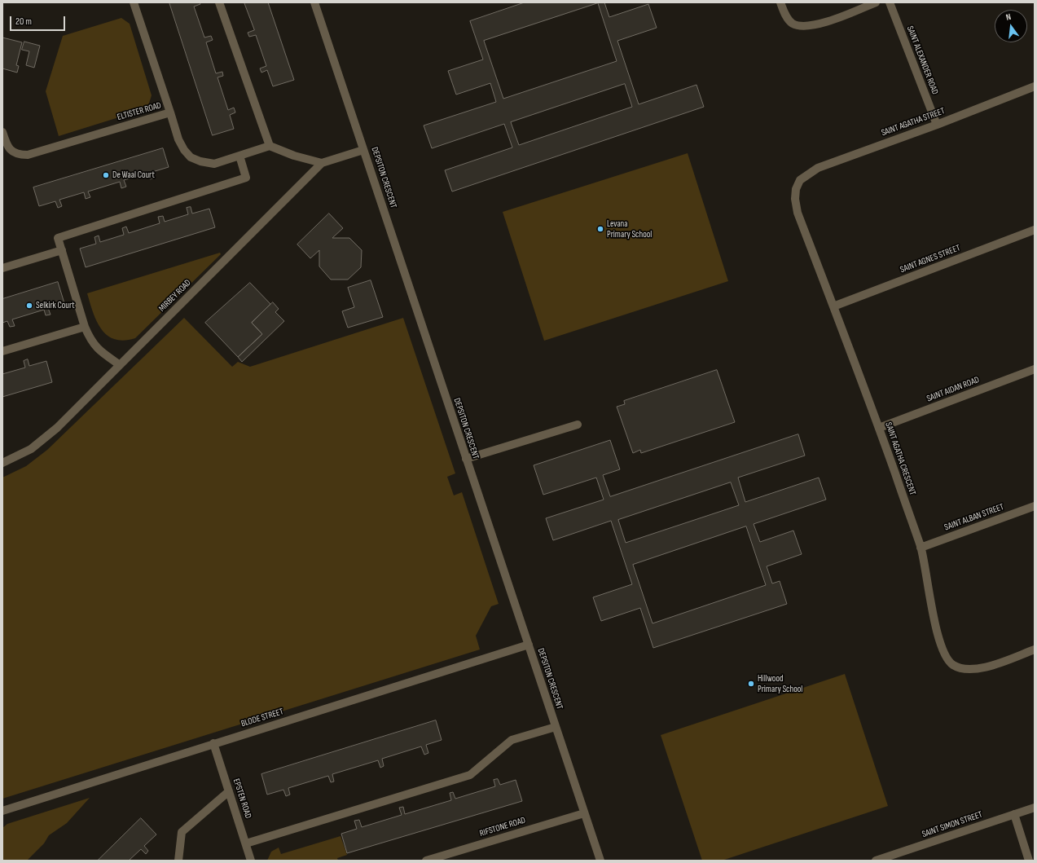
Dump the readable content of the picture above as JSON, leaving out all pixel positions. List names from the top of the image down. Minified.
{"streets":{"street":["SAINT ALEXANDER ROAD","ELTISTER ROAD","SAINT AGATHA STREET","DEPSITON CRESCENT","SAINT AGNES STREET","MIRBEY ROAD","SAINT AIDAN ROAD","SAINT AGATHA CRESCENT","SAINT ALBAN STREET","BLODE STREET","EPSTEN ROAD","SAINT SIMON STREET","RIFSTONE ROAD"]},"crossings":[["SAINT ALEXANDER ROAD","SAINT AGATHA STREET"],["SAINT AGATHA STREET","SAINT AGATHA CRESCENT"],["DEPSITON CRESCENT","MIRBEY ROAD"],["DEPSITON CRESCENT","BLODE STREET"],["DEPSITON CRESCENT","RIFSTONE ROAD"],["SAINT AGNES STREET","SAINT AGATHA CRESCENT"],["SAINT AIDAN ROAD","SAINT AGATHA CRESCENT"],["SAINT AGATHA CRESCENT","SAINT ALBAN STREET"],["BLODE STREET","EPSTEN ROAD"]],"places":["De Waal Court","Levana Primary School","Selkirk Court","Hillwood Primary School"],"scale_bar":"20 m","north":"top"}
